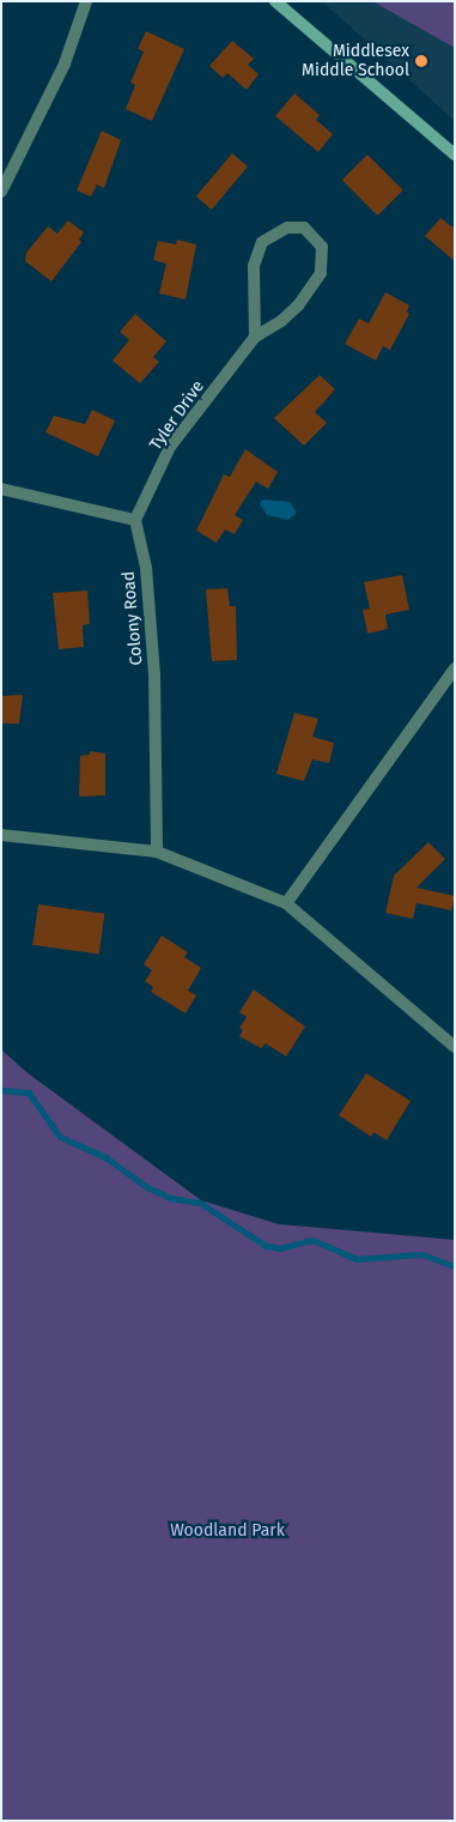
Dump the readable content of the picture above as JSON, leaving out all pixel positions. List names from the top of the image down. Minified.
{"streets":{"street":["Tyler Drive","Colony Road"]},"crossings":[["Tyler Drive","Colony Road"]],"parks":["Woodland Park"],"places":["Middlesex Middle School"]}
